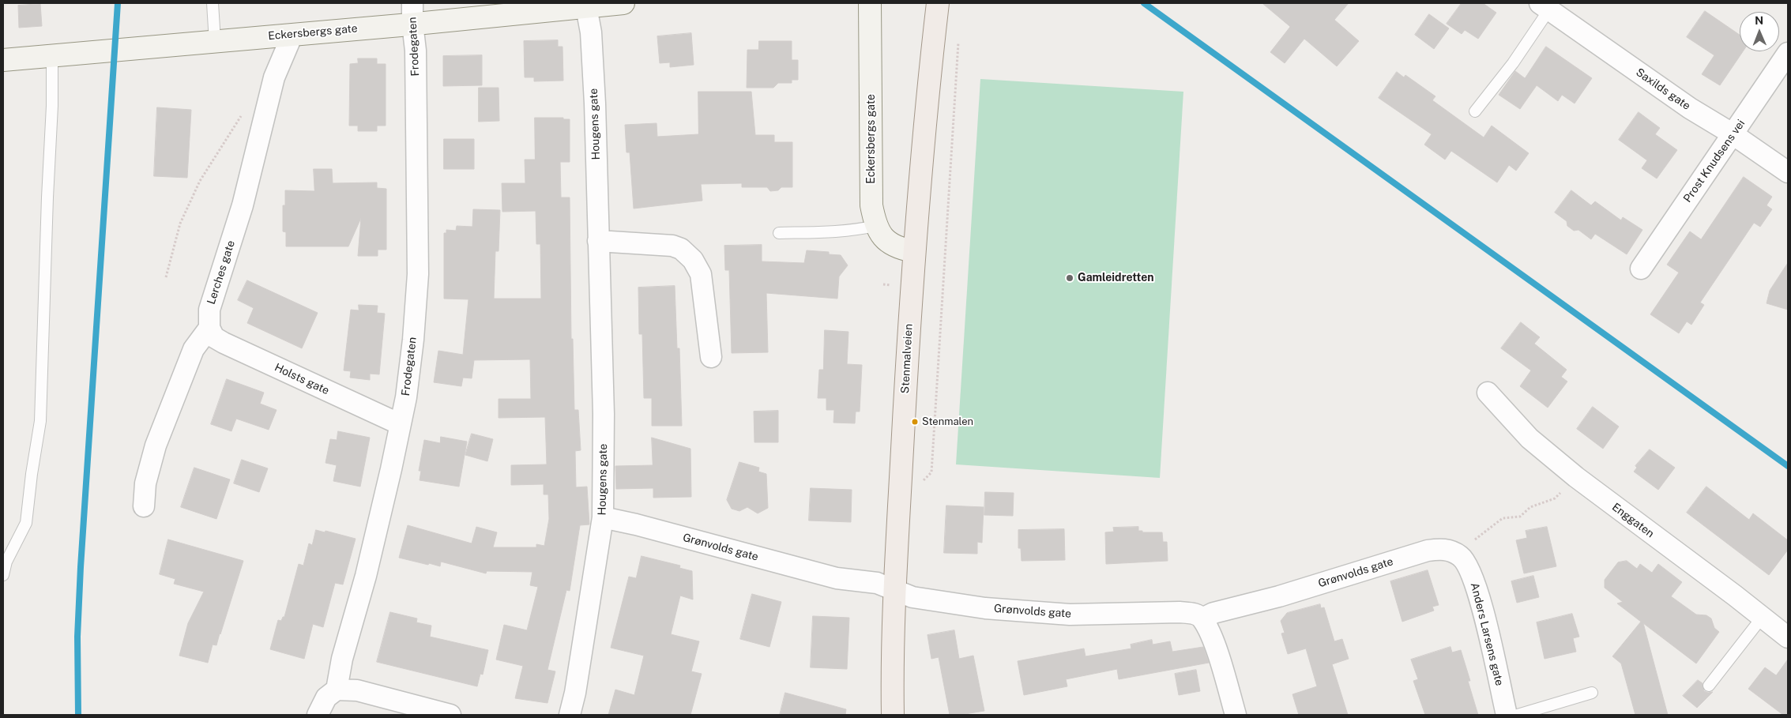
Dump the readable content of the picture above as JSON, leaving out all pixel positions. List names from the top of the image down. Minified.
{"streets":{"main road":["Eckersbergs gate","Stenmalveien"],"street":["Frodegaten","Saxilds gate","Hougens gate","Prost Knudsens vei","Lerches gate","Holsts gate","Enggaten","Grønvolds gate","Anders Larsens gate"]},"crossings":[["Eckersbergs gate","Frodegaten"],["Eckersbergs gate","Hougens gate"],["Eckersbergs gate","Lerches gate"],["Eckersbergs gate","Stenmalveien"],["Frodegaten","Holsts gate"],["Saxilds gate","Prost Knudsens vei"],["Hougens gate","Grønvolds gate"],["Lerches gate","Holsts gate"],["Stenmalveien","Grønvolds gate"],["Grønvolds gate","Anders Larsens gate"]],"places":["Gamleidretten","Stenmalen"],"north":"top"}
